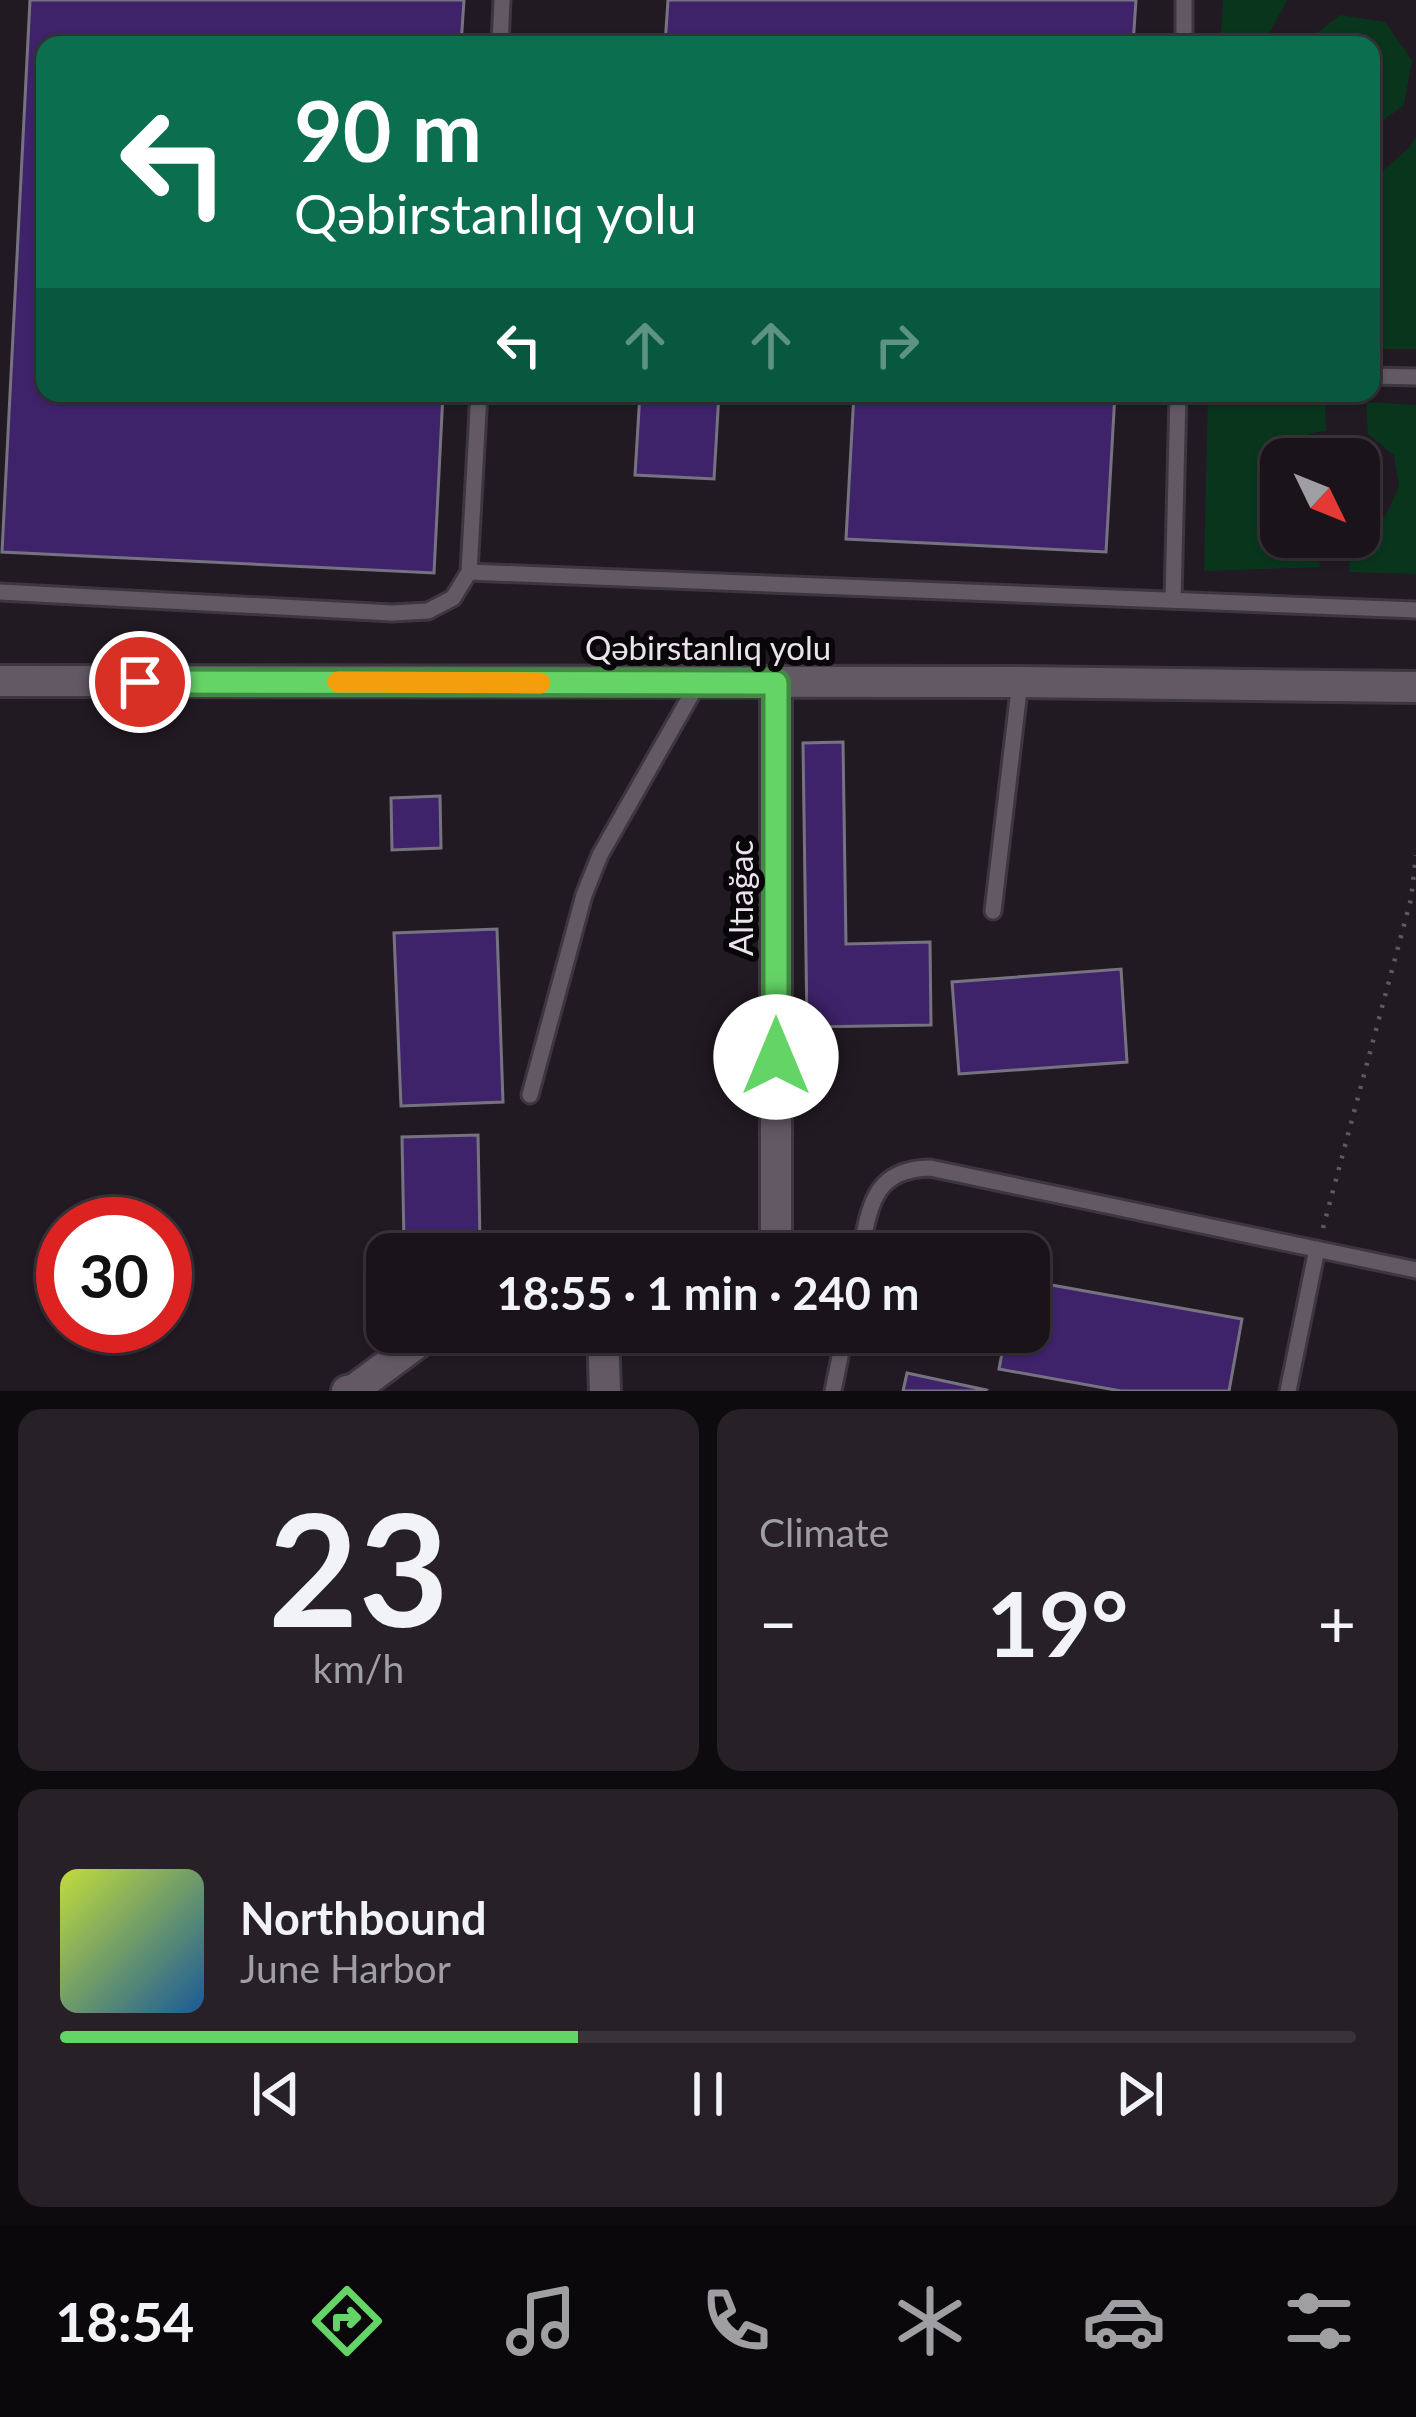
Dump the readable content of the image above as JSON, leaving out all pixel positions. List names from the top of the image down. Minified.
{"streets":{"street":["Qəbirstanlıq yolu","Altıağac"]},"crossings":[["Qəbirstanlıq yolu","Altıağac"]],"north":"bottom right","page":{"turn":["90 m","Qəbirstanlıq yolu"],"limit":"30","trip":"18:55 · 1 min · 240 m","tile":[["23","km/h"],"Climate"],"heat":["−","19°","+"],"song":["Northbound","June Harbor"],"tabs":"18:54"}}
